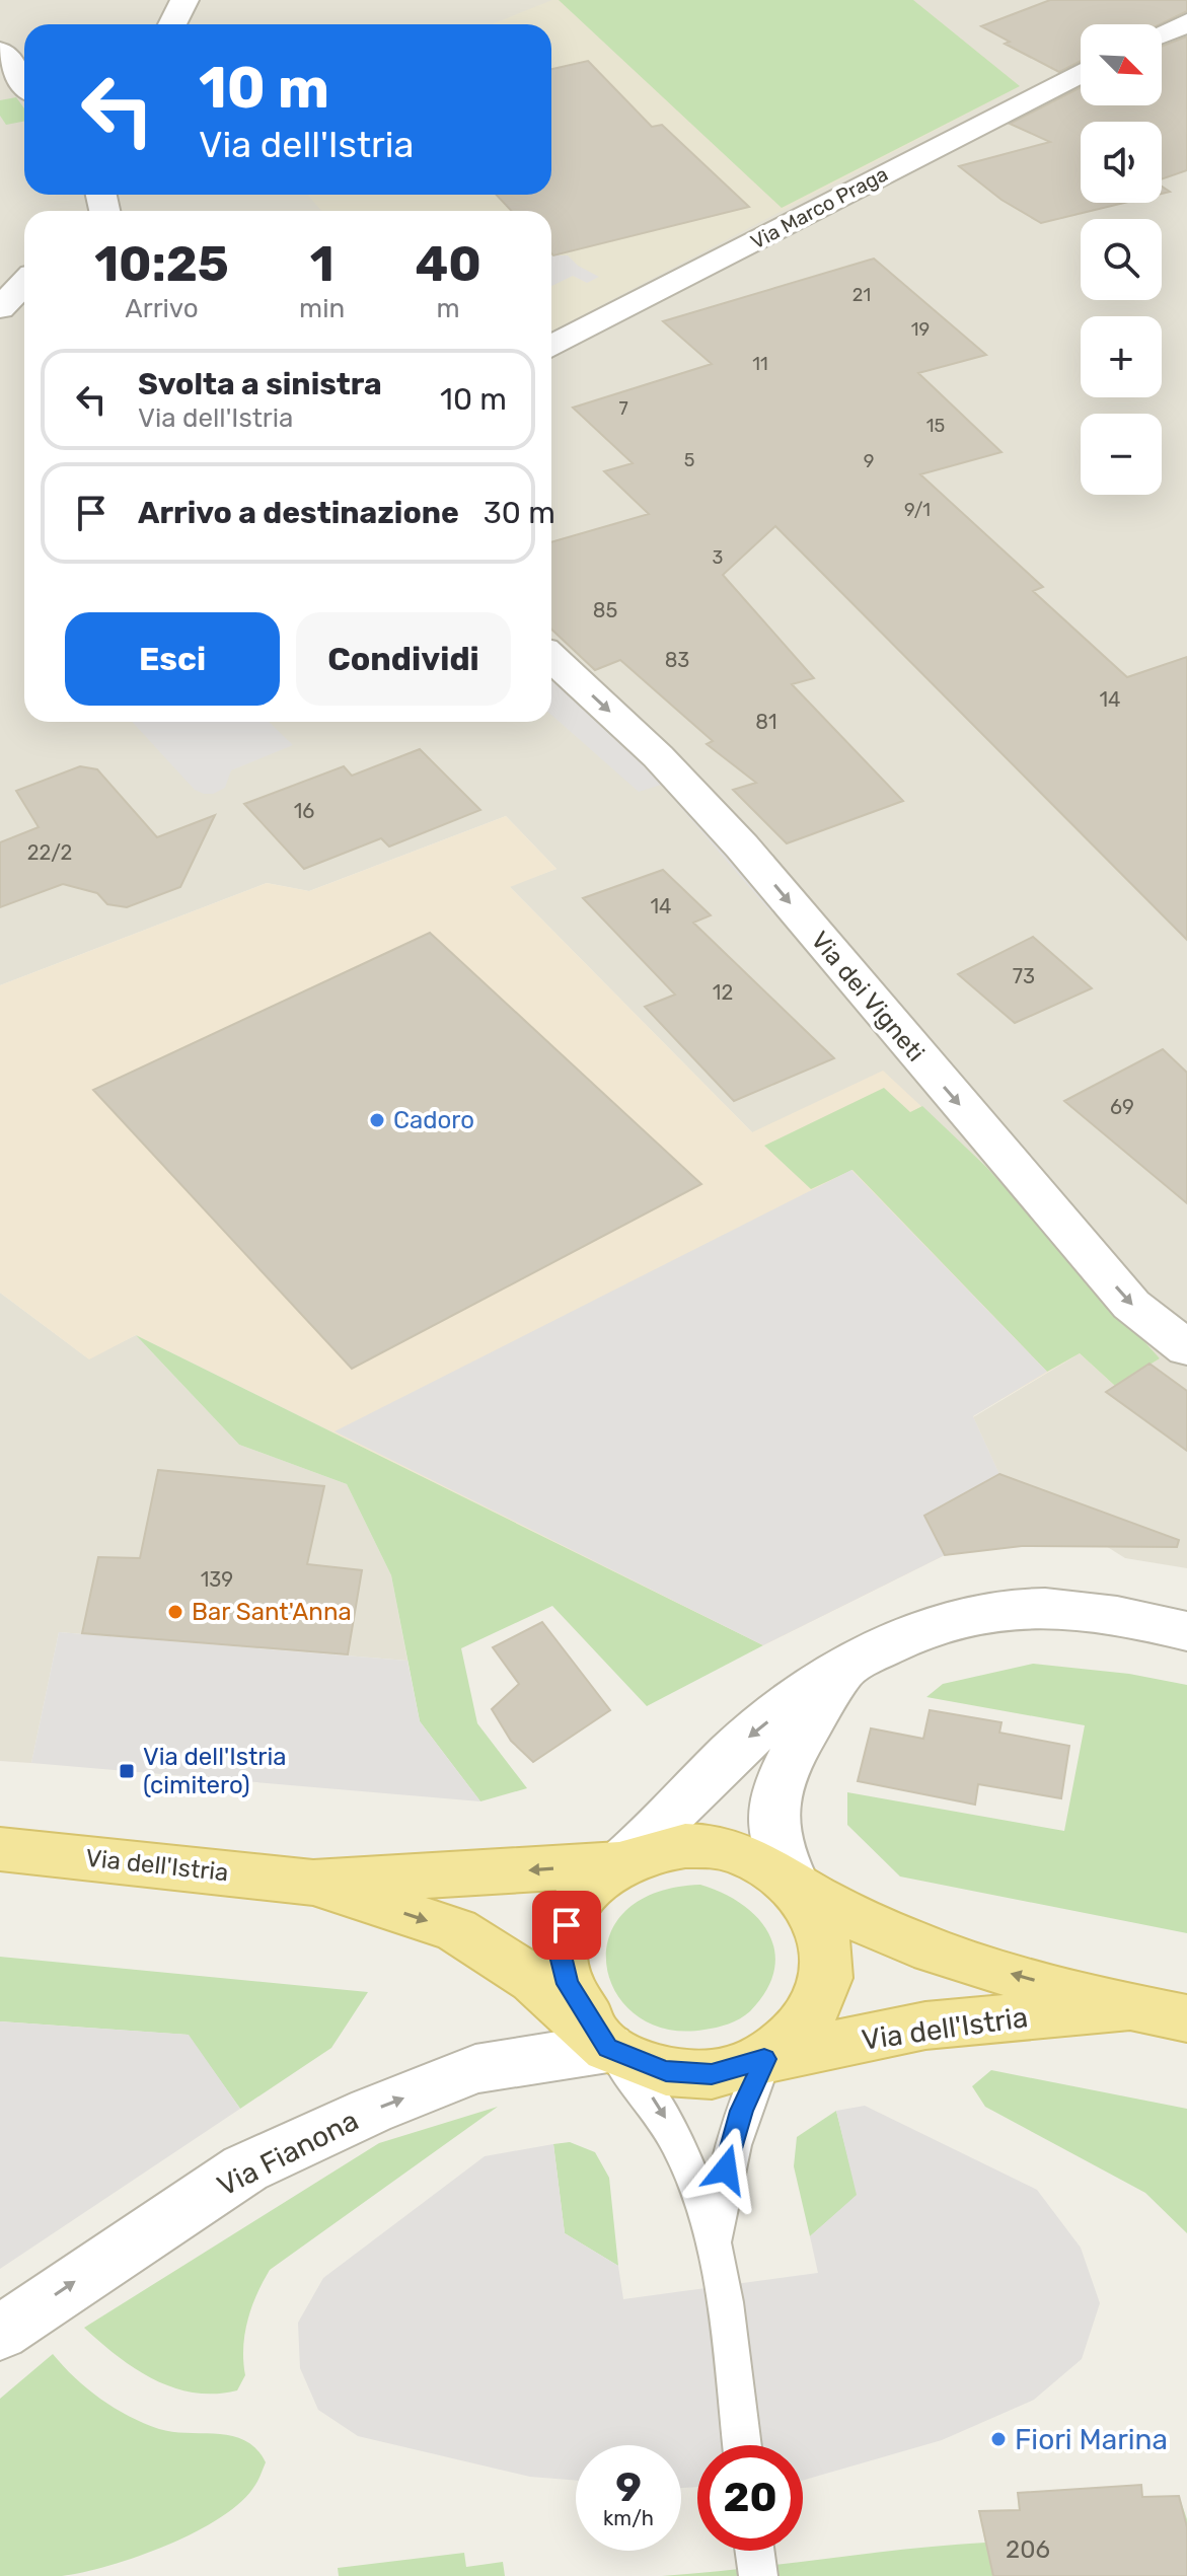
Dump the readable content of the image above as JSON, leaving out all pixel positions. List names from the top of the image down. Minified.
{"streets":{"main road":["Via dell'Istria"],"street":["Via Marco Praga","Via dei Vigneti","Via Fianona"]},"crossings":[["Via dell'Istria","Via Fianona"]],"one_way":["Via dei Vigneti","Via Fianona"],"places":{"other":["Cadoro","Bar Sant'Anna","Fiori Marina"],"transit":["Via dell'Istria (cimitero)"]},"house_numbers":["21","19","11","7","15","5","9","9/1","3","85","83","14","81","16","22/2","14","73","12","69","139","206"],"north":"bottom right","page":{"map_buttons":["+","−"],"turn":["10 m","Via dell'Istria"],"eta":["10:25","Arrivo","1","min","40","m"],"list":[{"name":"Svolta a sinistra","note":"Via dell'Istria","value":"10 m"},{"name":"Arrivo a destinazione","value":"30 m"}],"buttons":["Esci","Condividi"],"speed":"9 km/h","limit":"20"}}
